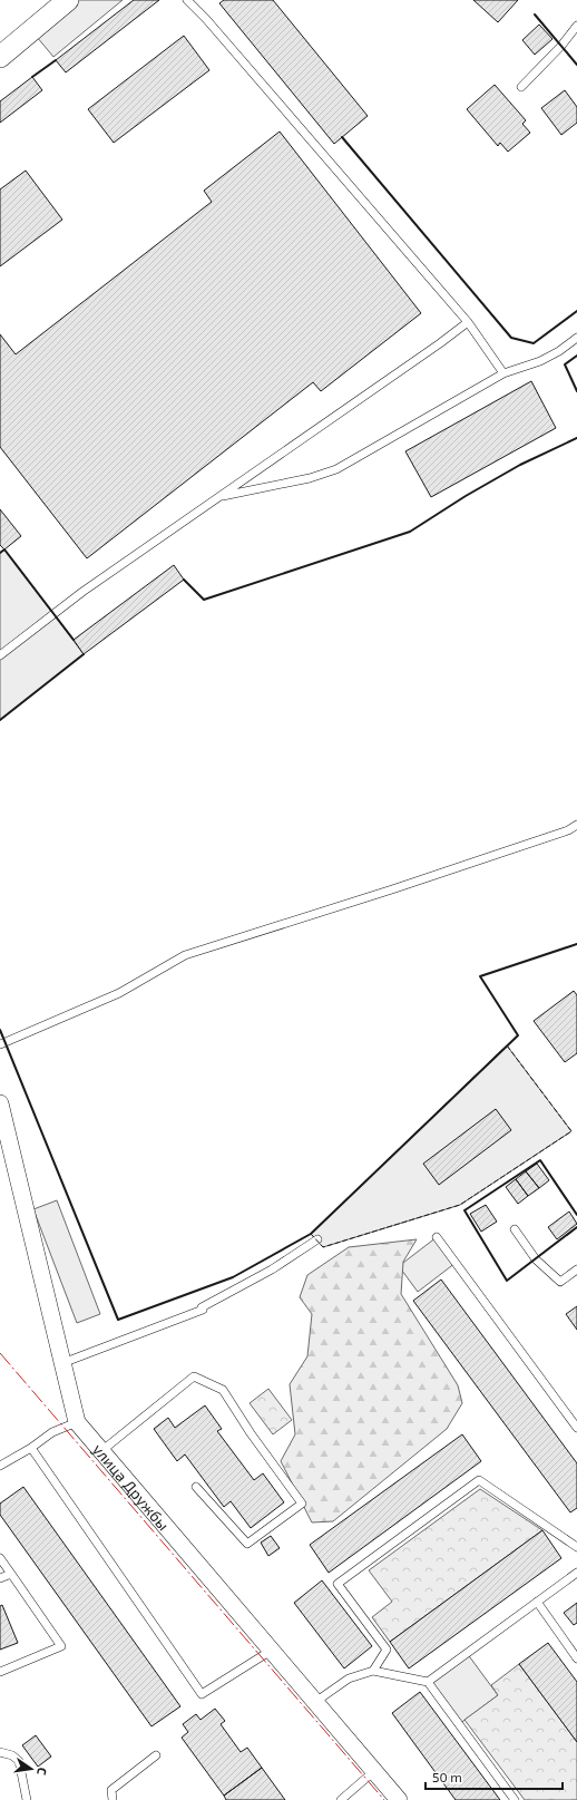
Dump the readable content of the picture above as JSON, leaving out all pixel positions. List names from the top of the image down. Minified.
{"streets":{"street":["улица Дружбы"]},"scale_bar":"50 m","north":"right"}
